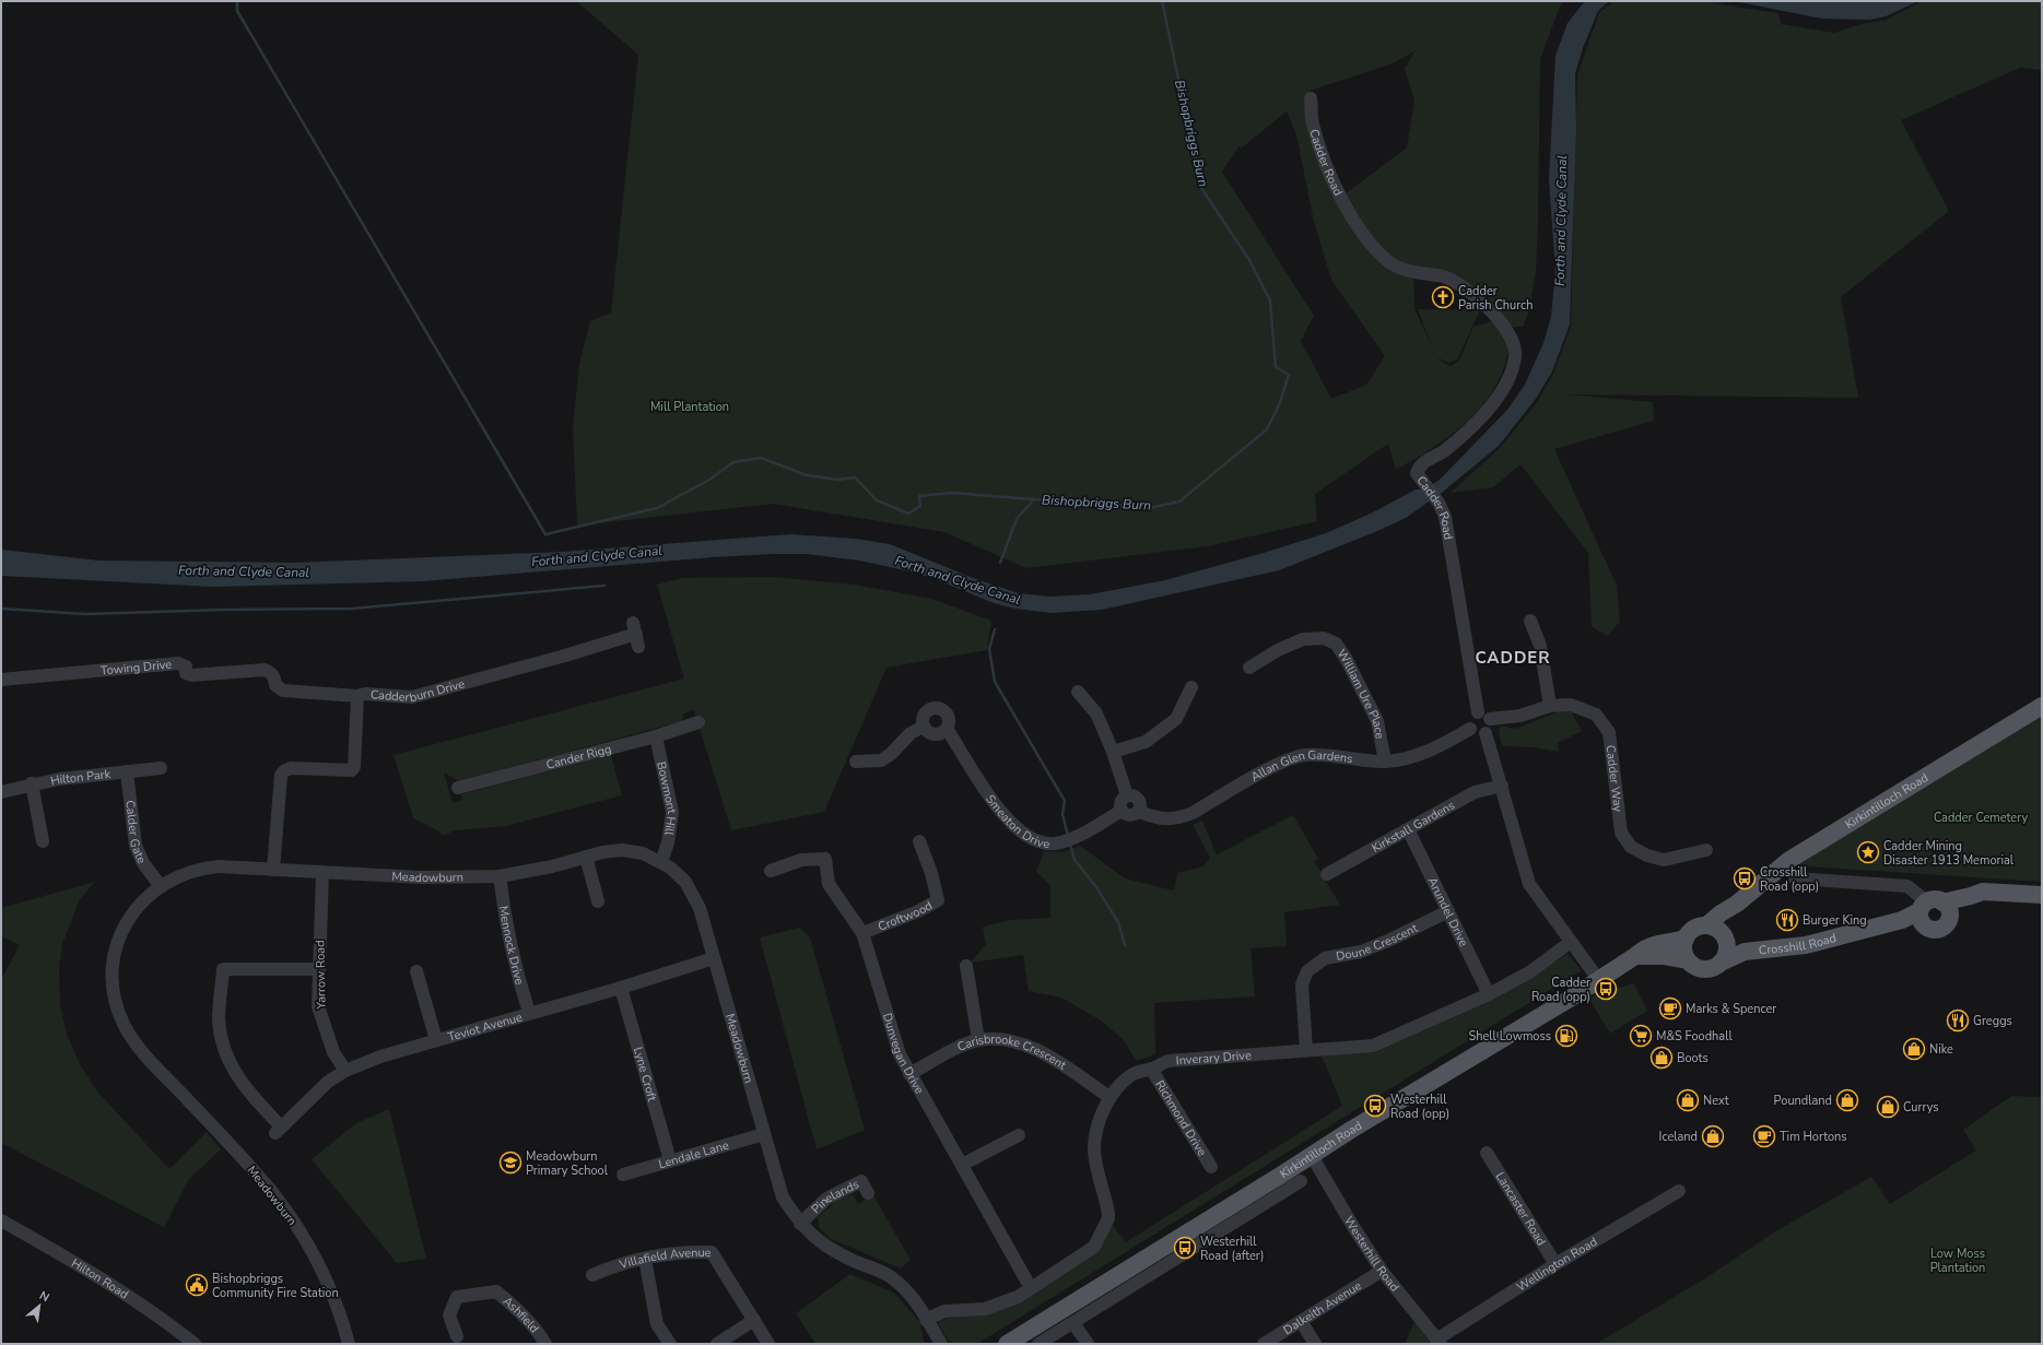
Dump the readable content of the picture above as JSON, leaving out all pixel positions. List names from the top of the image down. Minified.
{"streets":{"main road":["Kirkintilloch Road","Crosshill Road"],"street":["Cadder Road","Towing Drive","Cadderburn Drive","William Ure Place","Cander Rigg","Allan Glen Gardens","Hilton Park","Cadder Way","Bowmont Hill","Smeaton Drive","Kirkstall Gardens","Calder Gate","Meadowburn","Arundel Drive","Croftwood","Doune Crescent","Mennock Drive","Yarrow Road","Teviot Avenue","Dunvegan Drive","Inverary Drive","Carisbrooke Crescent","Lyne Croft","Richmond Drive","Lendale Lane","Pinelands","Lancaster Road","Westerhill Road","Villafield Avenue","Wellington Road","Hilton Road","Dalkeith Avenue","Ashfield"]},"crossings":[["Cadder Road","Allan Glen Gardens"],["Cadder Road","Cadder Way"],["Towing Drive","Cadderburn Drive"],["Cadderburn Drive","Meadowburn"],["William Ure Place","Allan Glen Gardens"],["Cander Rigg","Bowmont Hill"],["Allan Glen Gardens","Cadder Way"],["Allan Glen Gardens","Smeaton Drive"],["Hilton Park","Calder Gate"],["Bowmont Hill","Meadowburn"],["Kirkintilloch Road","Crosshill Road"],["Kirkintilloch Road","Westerhill Road"],["Kirkstall Gardens","Arundel Drive"],["Calder Gate","Meadowburn"],["Meadowburn","Mennock Drive"],["Meadowburn","Yarrow Road"],["Meadowburn","Teviot Avenue"],["Meadowburn","Inverary Drive"],["Meadowburn","Lendale Lane"],["Meadowburn","Pinelands"],["Arundel Drive","Doune Crescent"],["Arundel Drive","Inverary Drive"],["Croftwood","Dunvegan Drive"],["Doune Crescent","Inverary Drive"],["Mennock Drive","Teviot Avenue"],["Yarrow Road","Teviot Avenue"],["Teviot Avenue","Lyne Croft"],["Dunvegan Drive","Inverary Drive"],["Dunvegan Drive","Carisbrooke Crescent"],["Inverary Drive","Carisbrooke Crescent"],["Inverary Drive","Richmond Drive"],["Lyne Croft","Lendale Lane"],["Lancaster Road","Wellington Road"],["Westerhill Road","Wellington Road"],["Westerhill Road","Dalkeith Avenue"]],"districts":["CADDER"],"water":["Bishopbriggs Burn","Forth and Clyde Canal"],"parks":["Mill Plantation","Cadder Cemetery","Low Moss Plantation"],"places":{"church":["Cadder Parish Church"],"place":["Cadder Mining Disaster 1913 Memorial"],"bus stop":["Crosshill Road (opp)","Cadder Road (opp)","Westerhill Road (opp)","Westerhill Road (after)"],"restaurant":["Burger King","Greggs"],"cafe":["Marks & Spencer","Tim Hortons"],"fuel station":["Shell Lowmoss"],"supermarket":["M&S Foodhall"],"shop":["Nike","Boots","Next","Poundland","Currys","Iceland"],"school or university":["Meadowburn Primary School"],"public building":["Bishopbriggs Community Fire Station"]},"north":"top right"}
